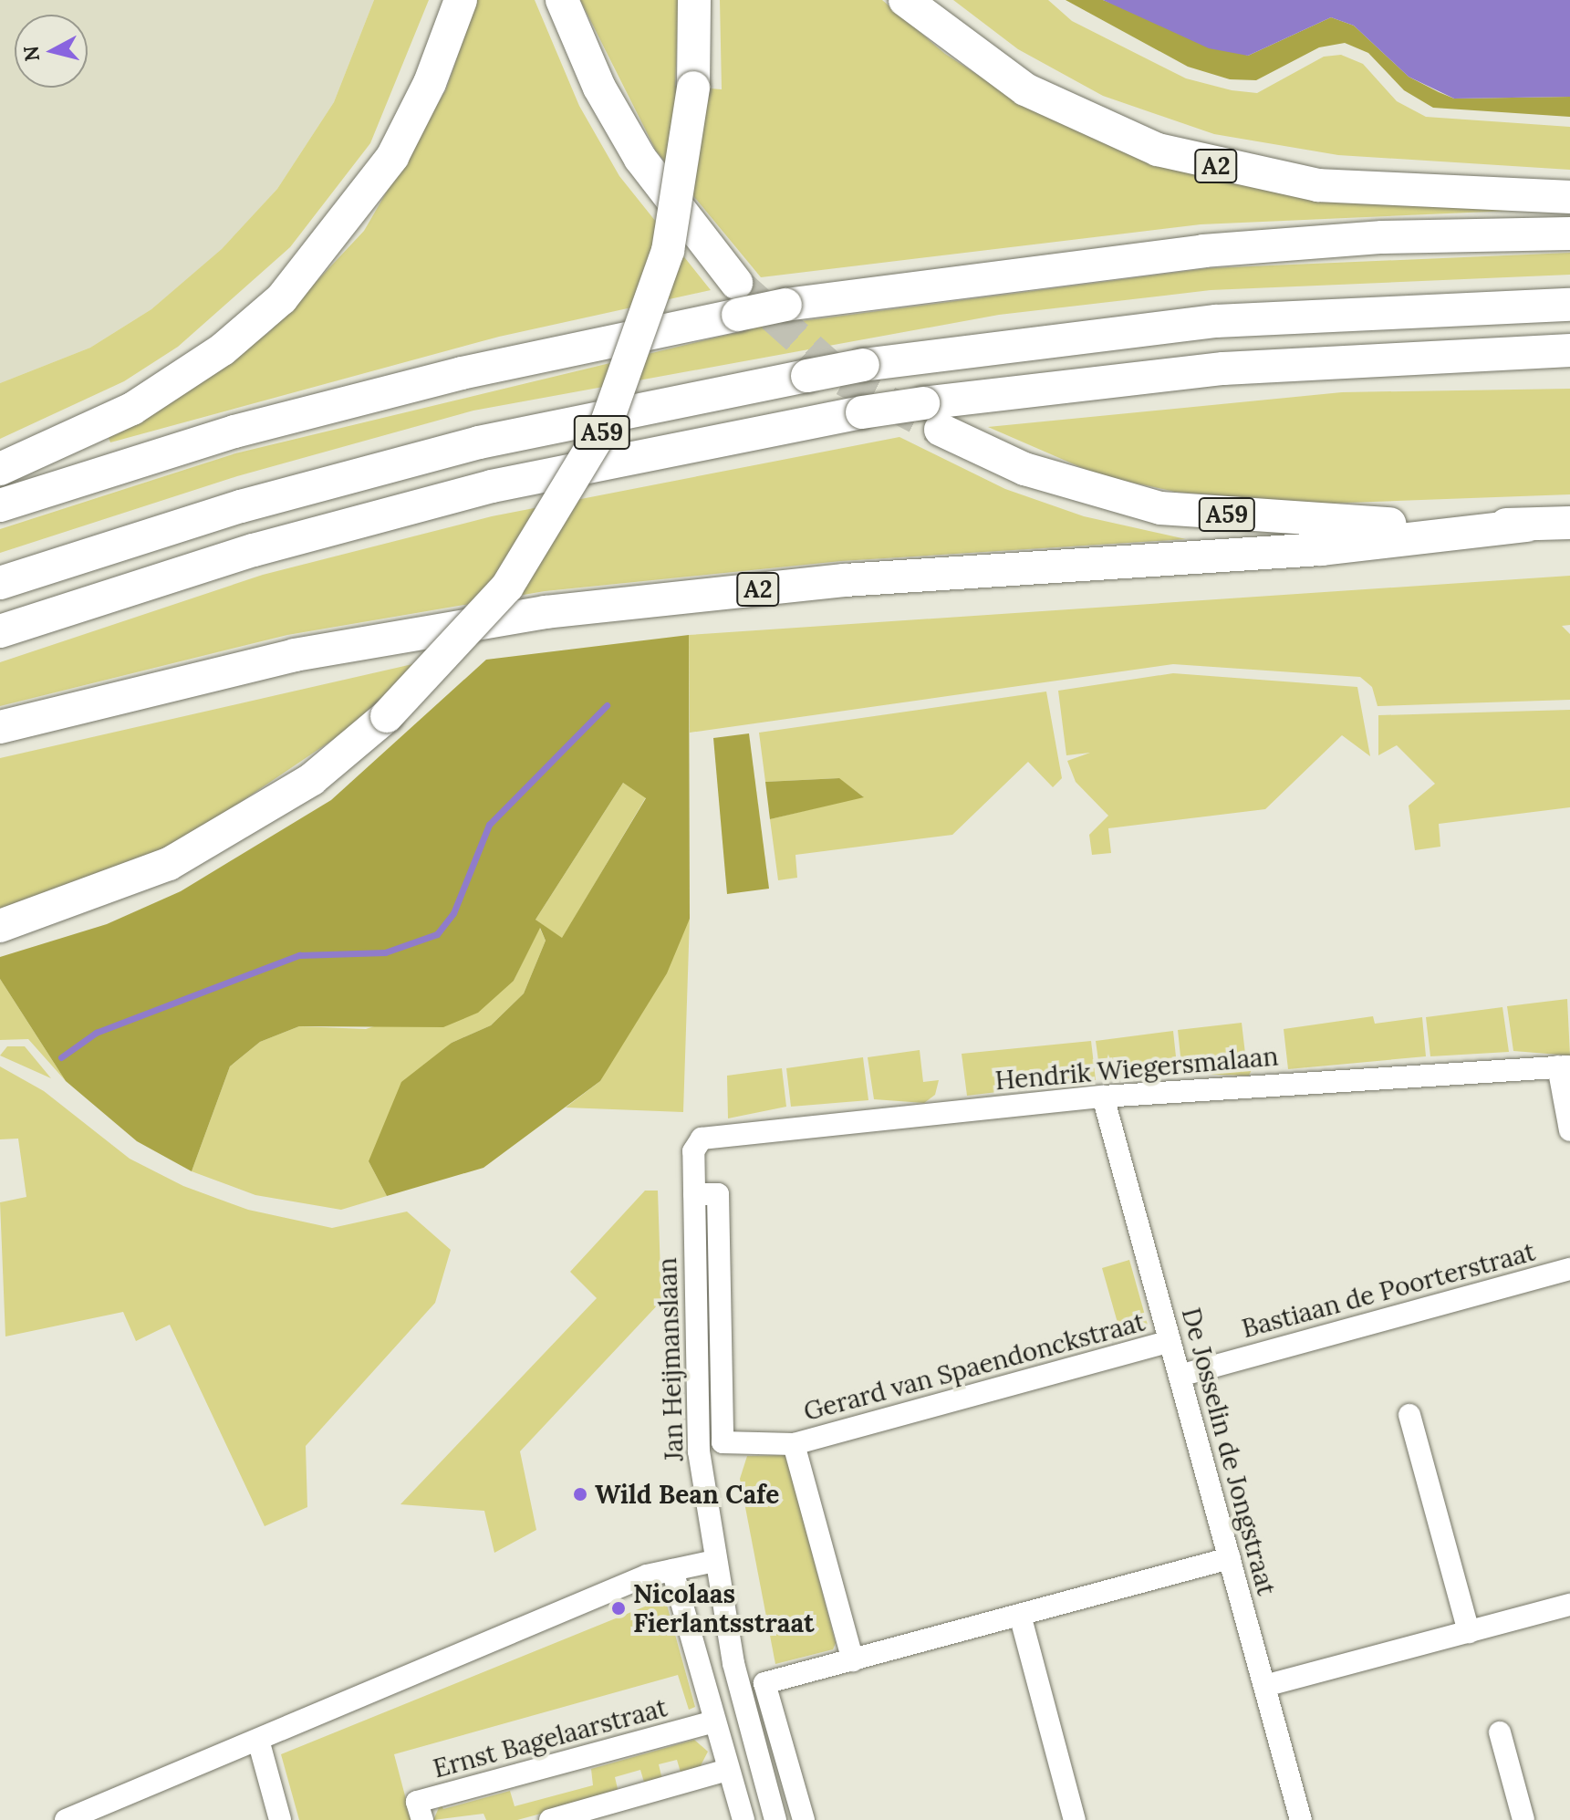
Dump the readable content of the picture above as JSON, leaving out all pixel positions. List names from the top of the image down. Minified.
{"streets":{"highway":["A2","A59"],"street":["Hendrik Wiegersmalaan","Bastiaan de Poorterstraat","Jan Heijmanslaan","Gerard van Spaendonckstraat","De Josselin de Jongstraat","Ernst Bagelaarstraat"]},"crossings":[["A2","A59"],["Hendrik Wiegersmalaan","Jan Heijmanslaan"],["Hendrik Wiegersmalaan","De Josselin de Jongstraat"],["Bastiaan de Poorterstraat","De Josselin de Jongstraat"],["Jan Heijmanslaan","Gerard van Spaendonckstraat"],["Gerard van Spaendonckstraat","De Josselin de Jongstraat"]],"places":["Wild Bean Cafe","Nicolaas Fierlantsstraat"],"north":"left"}
